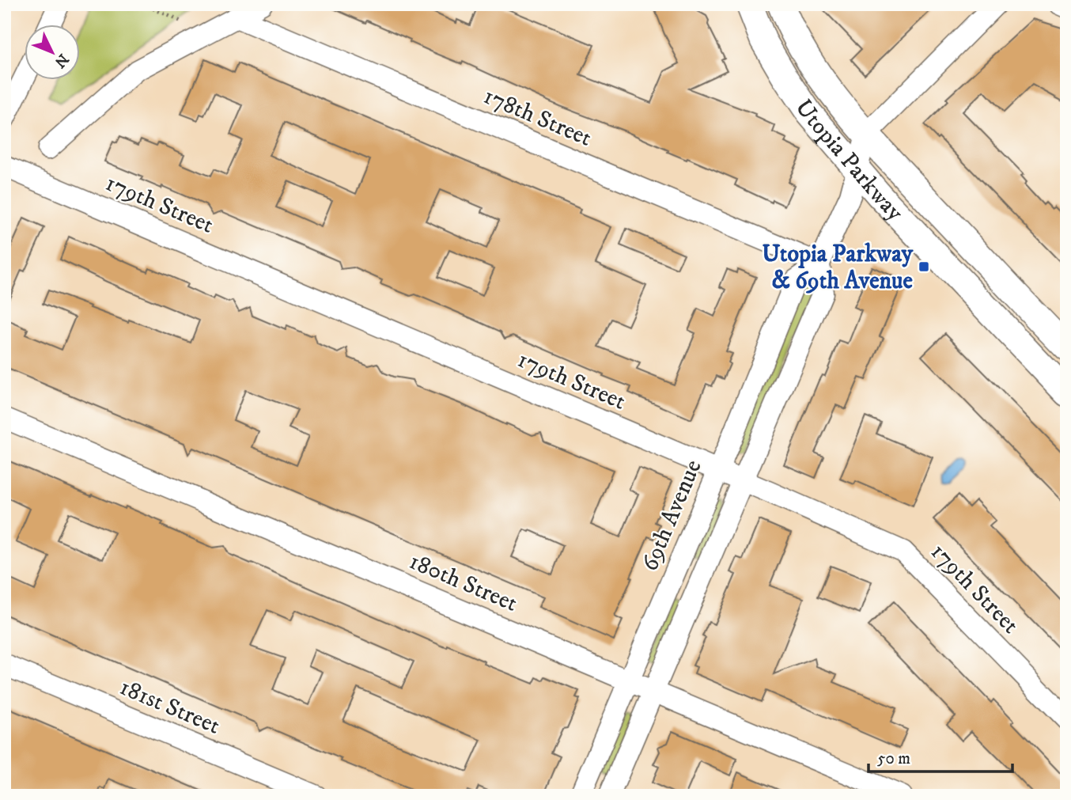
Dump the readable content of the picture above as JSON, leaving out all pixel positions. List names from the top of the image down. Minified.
{"streets":{"main road":["Utopia Parkway"],"street":["178th Street","179th Street","69th Avenue","180th Street","181st Street"]},"crossings":[["178th Street","69th Avenue"],["179th Street","69th Avenue"],["69th Avenue","180th Street"]],"places":{"transit":["Utopia Parkway & 69th Avenue"]},"scale_bar":"50 m","north":"bottom right"}
